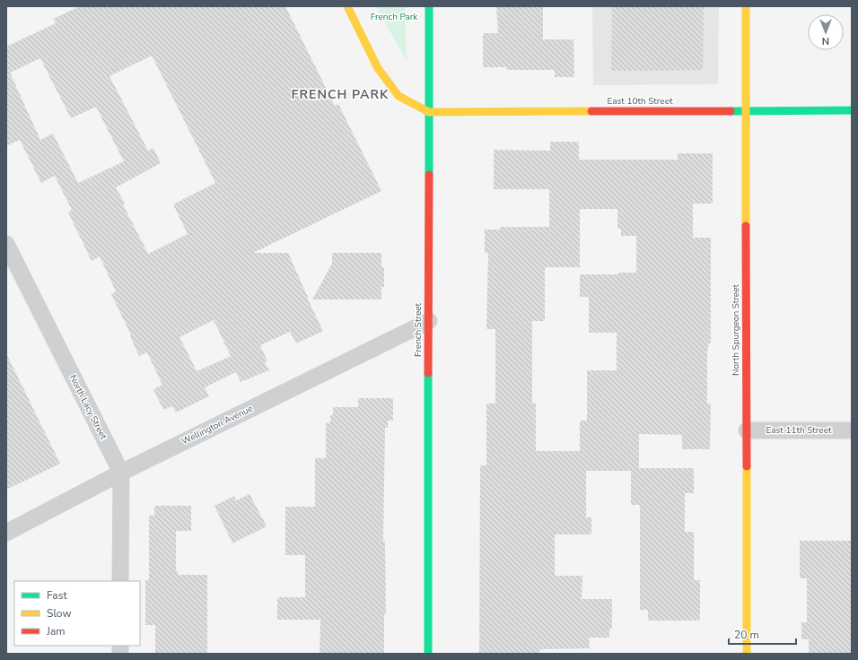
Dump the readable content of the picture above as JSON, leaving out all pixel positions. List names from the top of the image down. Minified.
{"streets":{"street":["East 10th Street","French Street","North Spurgeon Street","North Lacy Street","Wellington Avenue","East 11th Street"]},"crossings":[["East 10th Street","French Street"],["East 10th Street","North Spurgeon Street"],["French Street","Wellington Avenue"],["North Spurgeon Street","East 11th Street"],["North Lacy Street","Wellington Avenue"]],"districts":["FRENCH PARK"],"parks":["French Park"],"legend":["Fast","Slow","Jam"],"scale_bar":"20 m","north":"bottom"}
